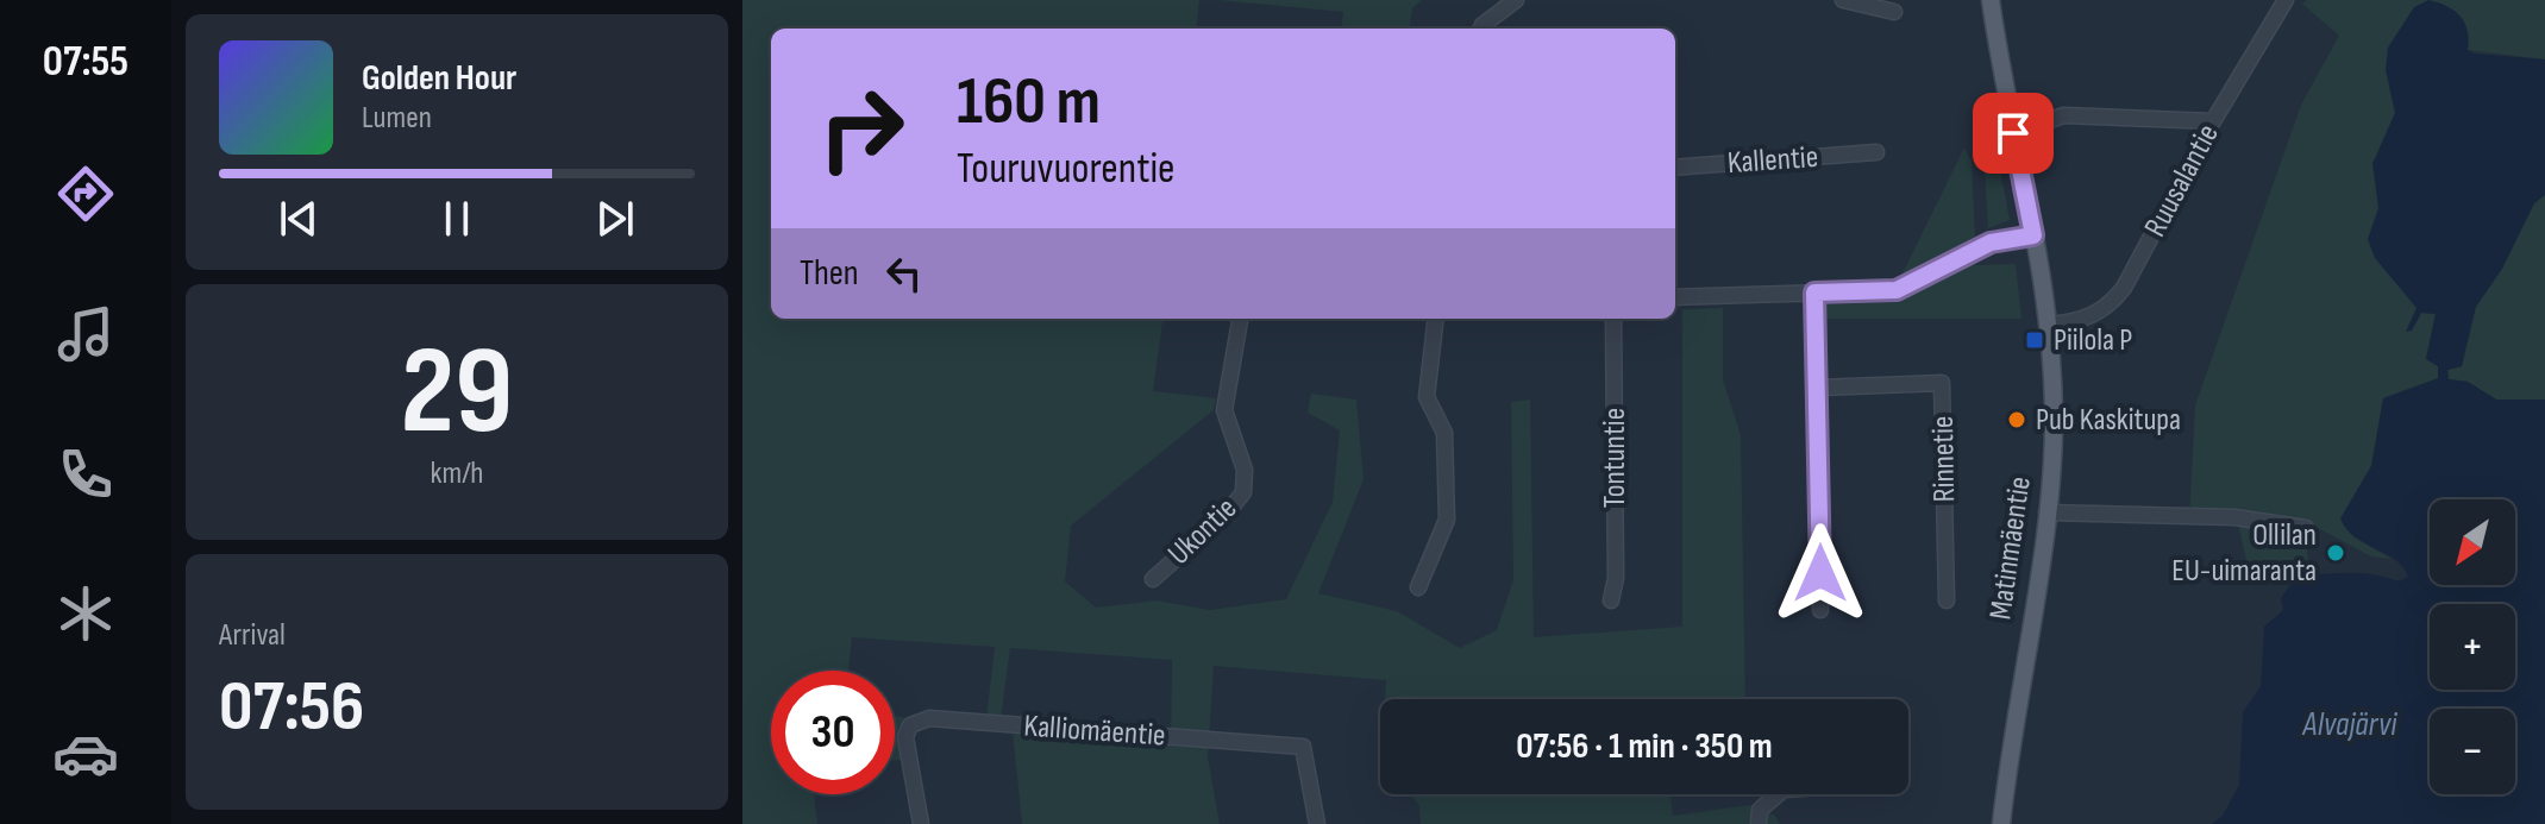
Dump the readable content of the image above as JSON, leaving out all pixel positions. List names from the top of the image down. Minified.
{"streets":{"main road":["Matinmäentie"],"street":["Kallentie","Ruusalantie","Tontuntie","Rinnetie","Ukontie","Kalliomäentie"]},"crossings":[["Ruusalantie","Matinmäentie"]],"water":["Alvajärvi"],"places":{"transit":["Piilola P"],"other":["Pub Kaskitupa","Ollilan EU-uimaranta"]},"north":"bottom left","page":{"tabs":"07:55","turn":["160 m","Touruvuorentie"],"song":["Golden Hour","Lumen"],"then":"Then","tile":[["29","km/h"],["Arrival","07:56"]],"map_buttons":["+","−"],"limit":"30","trip":"07:56 · 1 min · 350 m"}}
